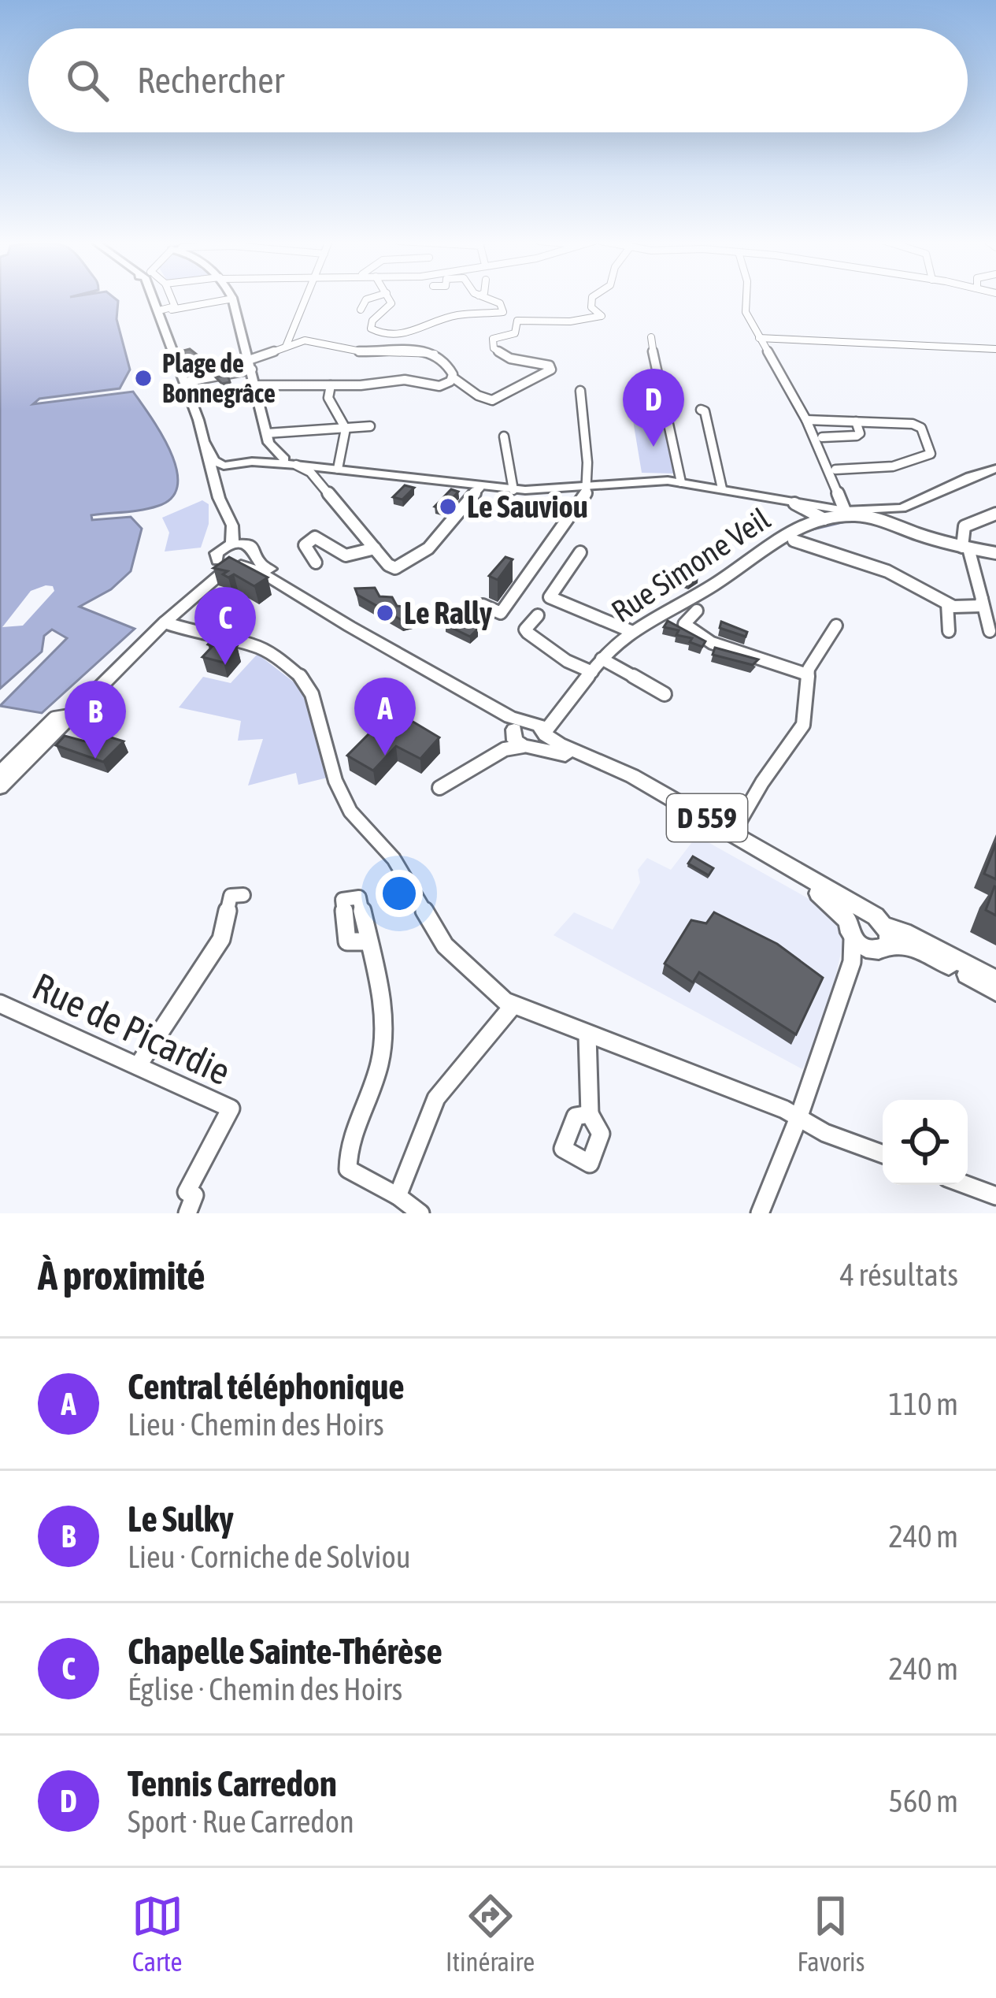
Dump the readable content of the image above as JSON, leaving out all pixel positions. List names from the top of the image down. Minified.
{"streets":{"main road":["D 559"],"street":["Rue Simone Veil","Rue de Picardie"]},"crossings":[["Rue Simone Veil","D 559"]],"places":["Plage de Bonnegrâce","Le Sauviou","Le Rally"],"page":{"search":"Rechercher","pins":["D","C","A","B"],"heading":["À proximité","4 résultats"],"list":[{"mark":"A","name":"Central téléphonique","note":"Lieu · Chemin des Hoirs","value":"110 m"},{"mark":"B","name":"Le Sulky","note":"Lieu · Corniche de Solviou","value":"240 m"},{"mark":"C","name":"Chapelle Sainte-Thérèse","note":"Église · Chemin des Hoirs","value":"240 m"},{"mark":"D","name":"Tennis Carredon","note":"Sport · Rue Carredon","value":"560 m"}],"nav":["Carte","Itinéraire","Favoris"]}}
